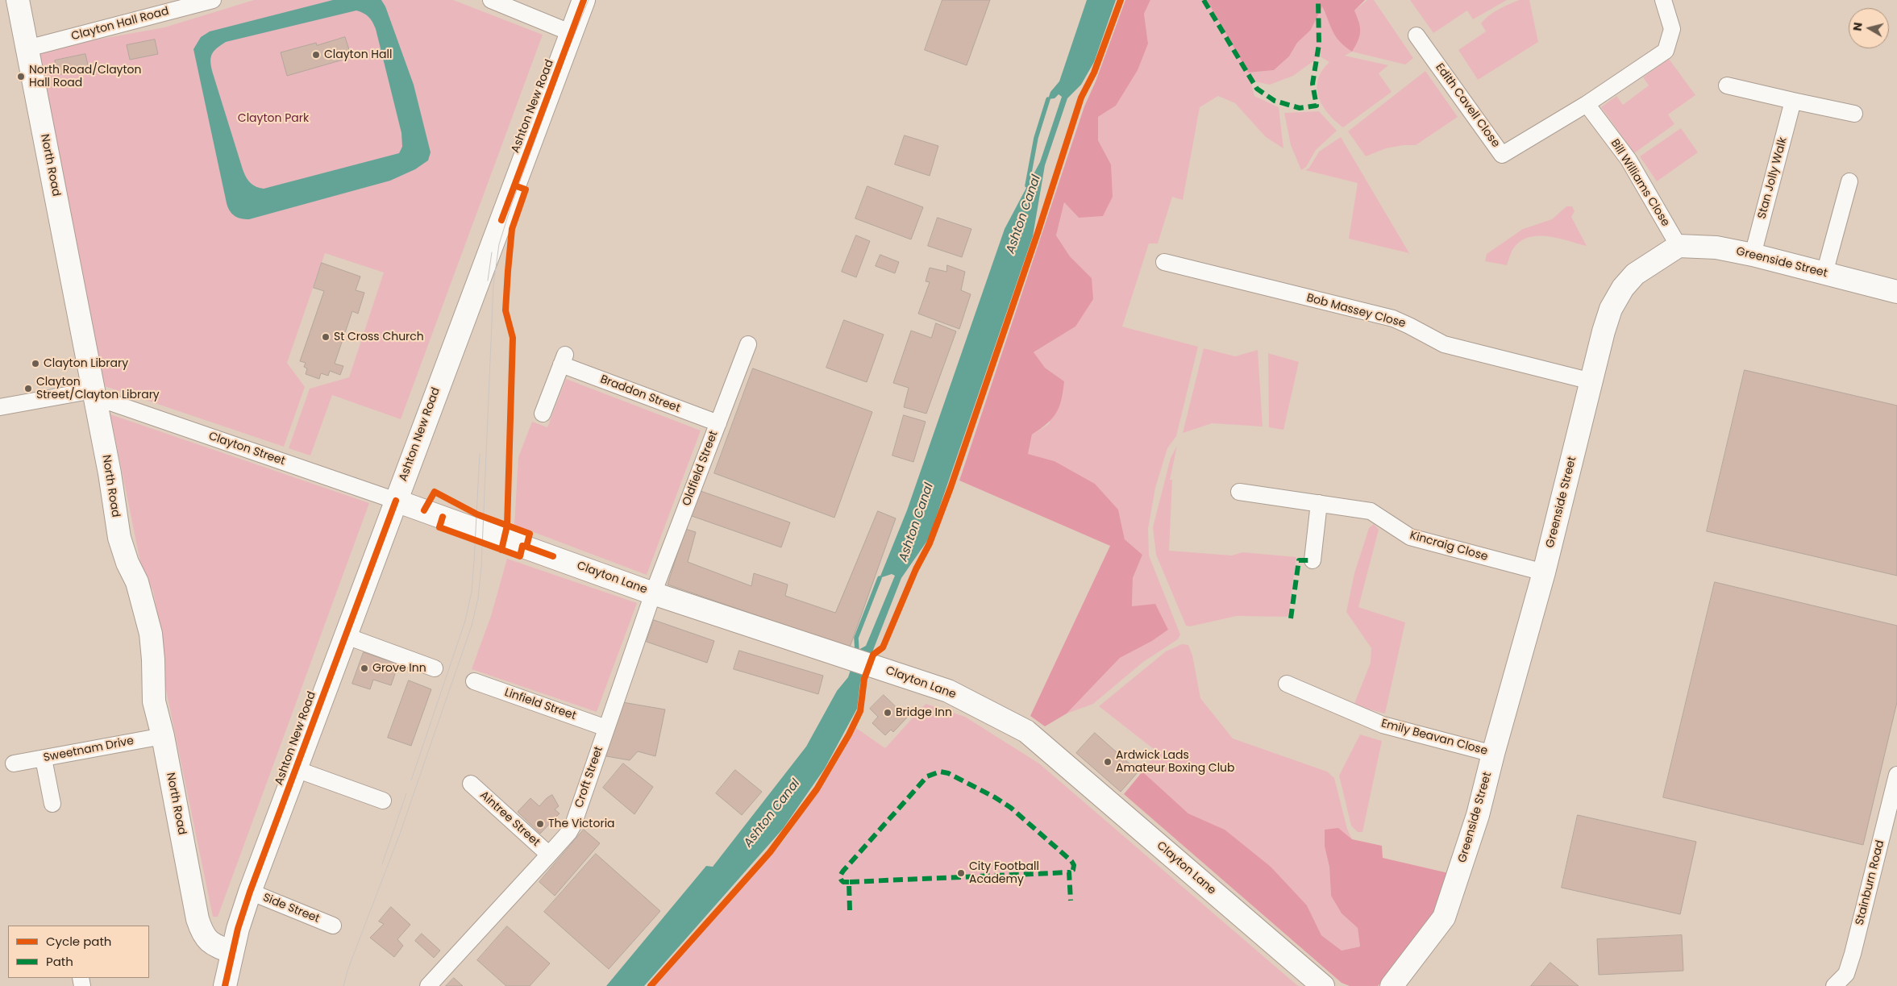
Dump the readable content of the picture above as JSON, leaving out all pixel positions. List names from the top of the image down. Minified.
{"streets":{"street":["Clayton Hall Road","Edith Cavell Close","Ashton New Road","North Road","Stan Jolly Walk","Bill Williams Close","Greenside Street","Bob Massey Close","Braddon Street","Clayton Street","Oldfield Street","Kincraig Close","Clayton Lane","Linfield Street","Emily Beavan Close","Sweetnam Drive","Croft Street","Aintree Street","Stainburn Road","Side Street"]},"crossings":[["Clayton Hall Road","North Road"],["Edith Cavell Close","Bill Williams Close"],["Ashton New Road","North Road"],["Ashton New Road","Clayton Street"],["Ashton New Road","Clayton Lane"],["Ashton New Road","Side Street"],["North Road","Clayton Street"],["North Road","Sweetnam Drive"],["Stan Jolly Walk","Greenside Street"],["Bill Williams Close","Greenside Street"],["Greenside Street","Bob Massey Close"],["Greenside Street","Kincraig Close"],["Greenside Street","Emily Beavan Close"],["Braddon Street","Oldfield Street"],["Clayton Street","Clayton Lane"],["Oldfield Street","Clayton Lane"],["Oldfield Street","Croft Street"],["Clayton Lane","Croft Street"],["Linfield Street","Croft Street"],["Croft Street","Aintree Street"]],"water":["Ashton Canal"],"parks":["Clayton Park"],"places":["Clayton Hall","North Road/Clayton Hall Road","St Cross Church","Clayton Library","Clayton Street/Clayton Library","Grove Inn","Bridge Inn","Ardwick Lads Amateur Boxing Club","The Victoria","City Football Academy"],"legend":["Cycle path","Path"],"north":"left"}
